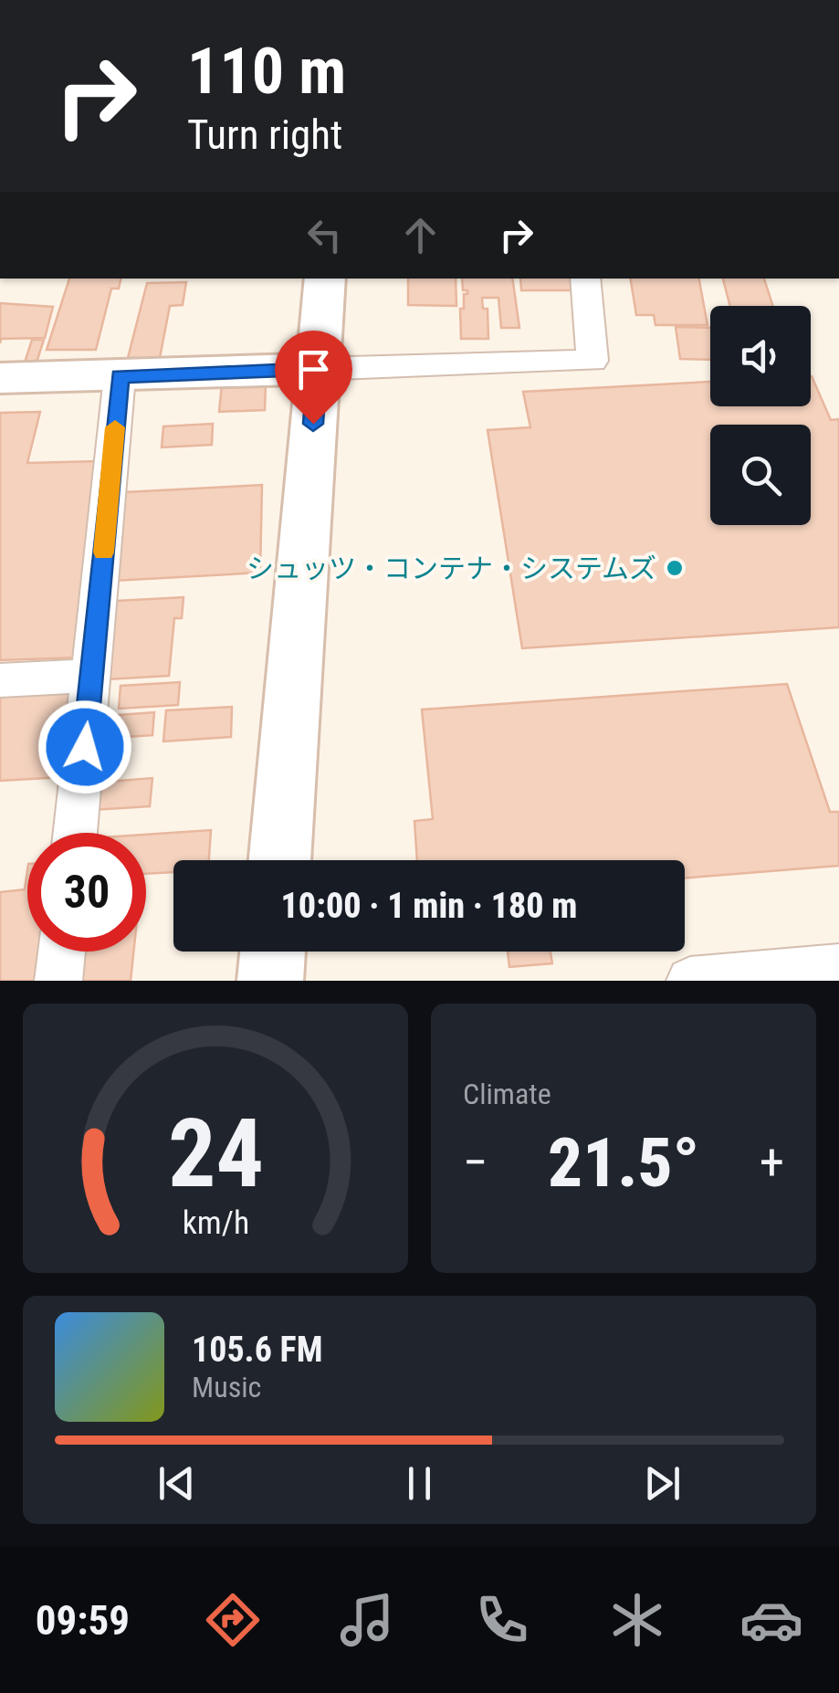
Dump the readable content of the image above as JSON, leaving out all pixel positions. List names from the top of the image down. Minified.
{"places":["シュッツ・コンテナ・システムズ"],"page":{"turn":["110 m","Turn right"],"limit":"30","trip":"10:00 · 1 min · 180 m","tile":"Climate","heat":["−","21.5°","+"],"song":["105.6 FM","Music"],"tabs":"09:59","gauge":["24","km/h"]}}
